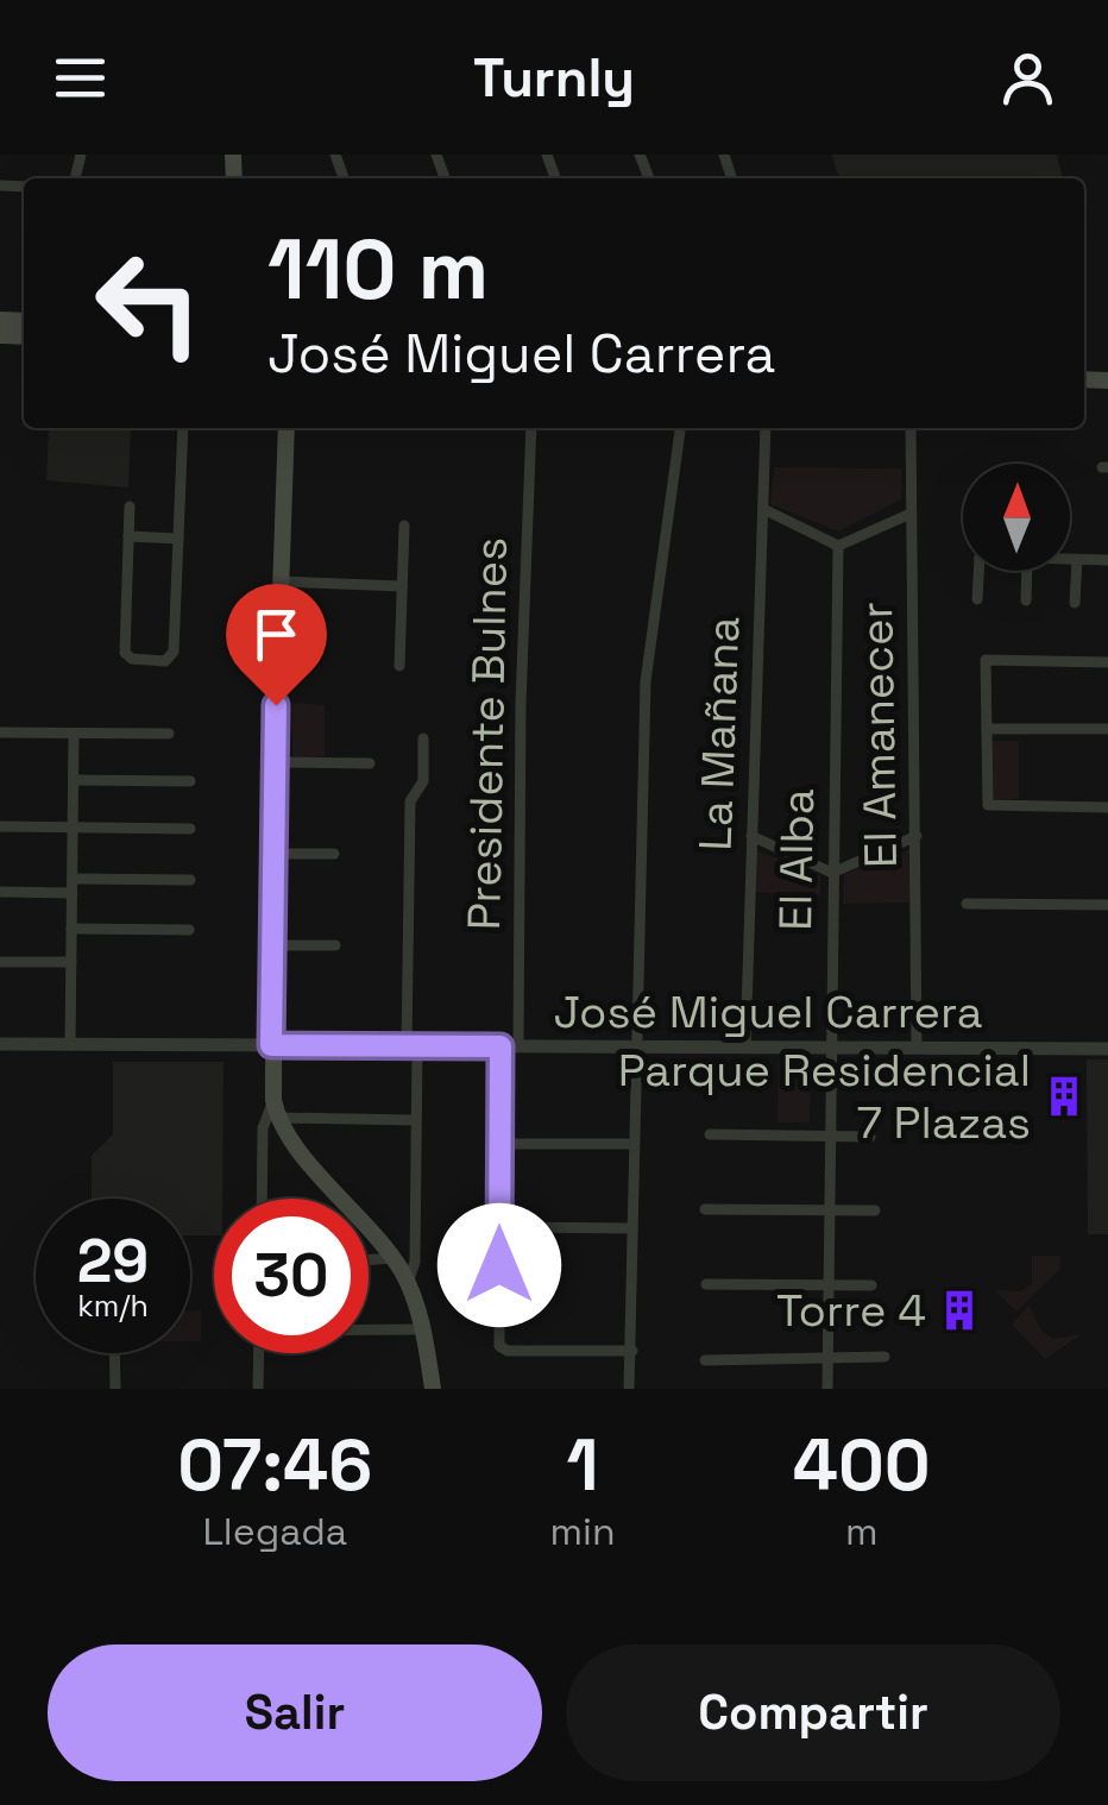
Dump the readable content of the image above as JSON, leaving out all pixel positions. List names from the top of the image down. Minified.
{"streets":{"street":["Presidente Bulnes","La Mañana","El Amanecer","El Alba","José Miguel Carrera"]},"crossings":[["Presidente Bulnes","José Miguel Carrera"],["La Mañana","José Miguel Carrera"],["El Amanecer","José Miguel Carrera"],["El Alba","José Miguel Carrera"]],"places":{"building":["Parque Residencial 7 Plazas","Torre 4"]},"north":"top","page":{"header":"Turnly","turn":["110 m","José Miguel Carrera"],"speed":"29 km/h","limit":"30","eta":["07:46","Llegada","1","min","400","m"],"buttons":["Salir","Compartir"]}}
